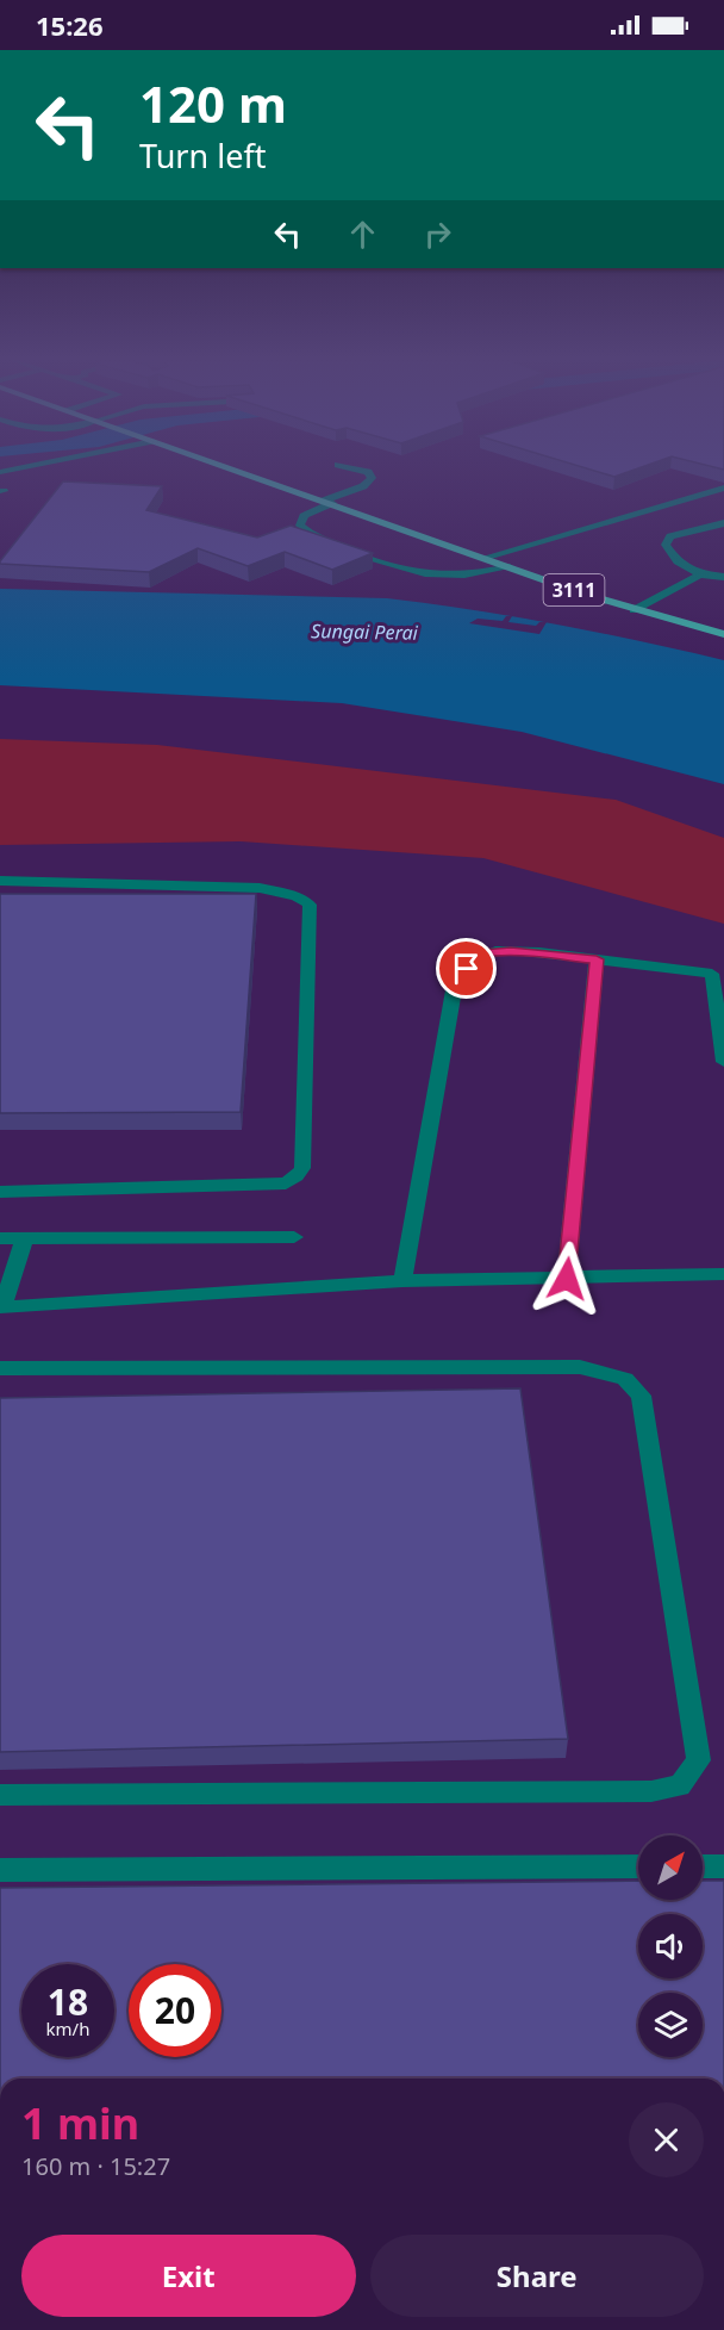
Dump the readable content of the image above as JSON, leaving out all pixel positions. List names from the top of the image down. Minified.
{"streets":{"main road":["3111"]},"water":["Sungai Perai"],"north":"top right","page":{"status":"15:26","turn":["120 m","Turn left"],"speed":"18 km/h","limit":"20","heading":["1 min","160 m · 15:27"],"buttons":["Exit","Share"]}}
